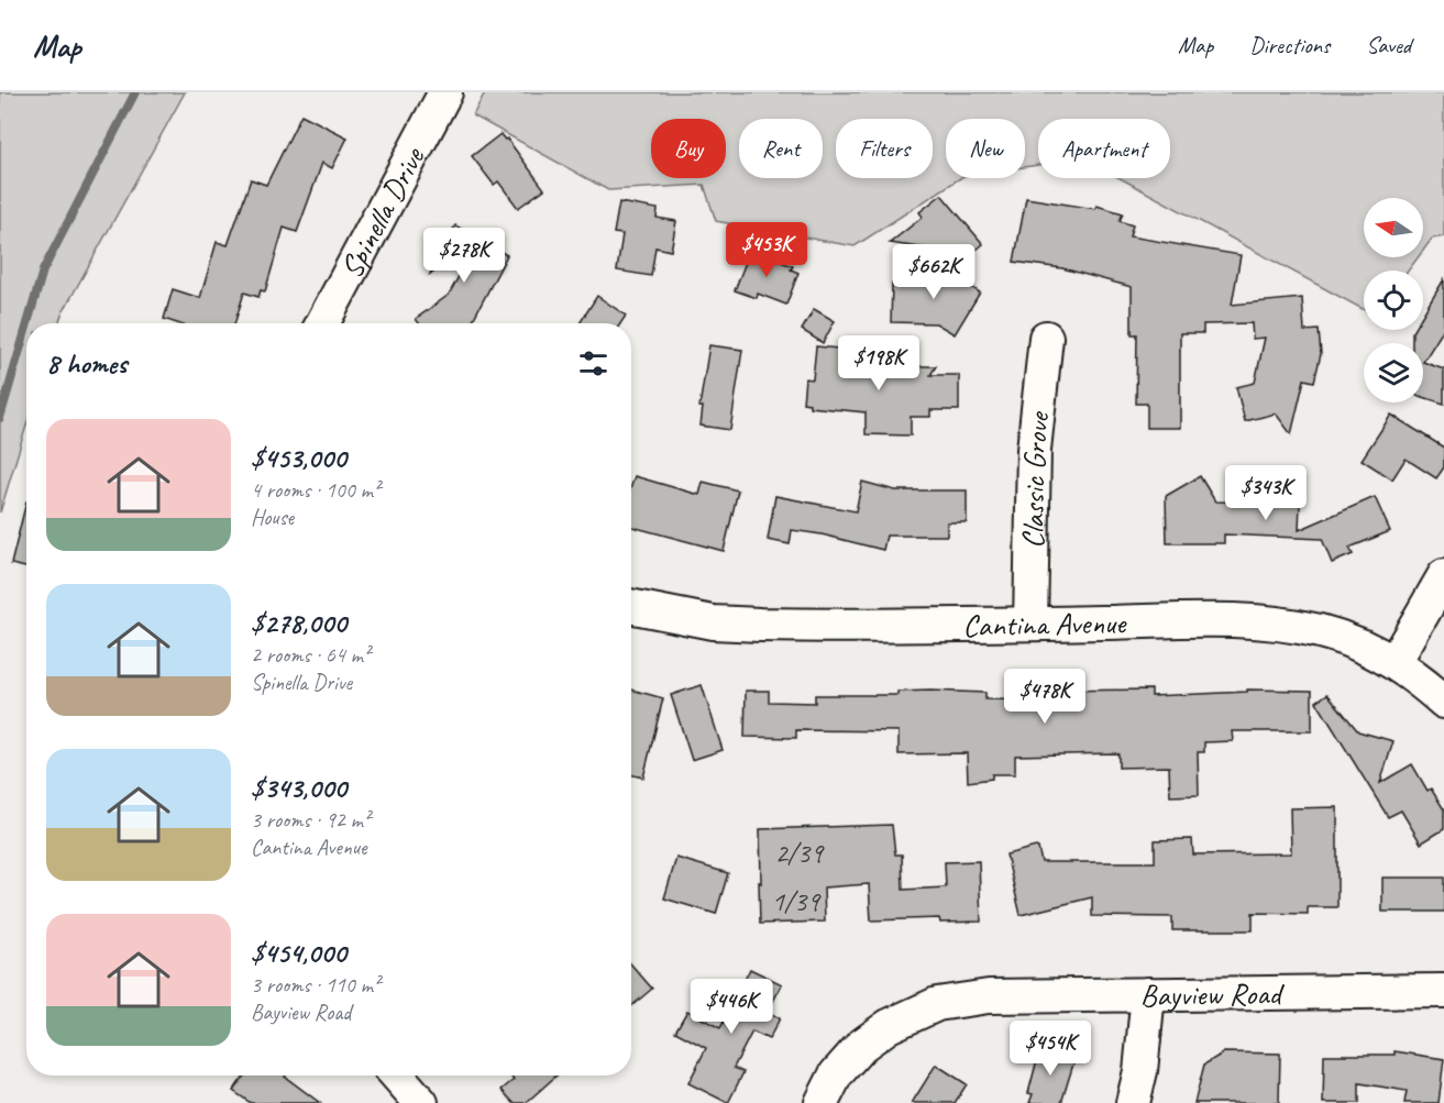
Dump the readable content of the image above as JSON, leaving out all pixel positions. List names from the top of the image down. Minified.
{"streets":{"street":["Spinella Drive","Classic Grove","Cantina Avenue","Bayview Road"]},"crossings":[["Classic Grove","Cantina Avenue"]],"house_numbers":["2/39","1/39"],"north":"left","page":{"header":"Map","nav":["Map","Directions","Saved"],"chip":["Buy","Rent","Filters","New","Apartment"],"price":["$453K","$278K","$662K","$198K","$343K","$478K","$446K","$454K"],"heading":"8 homes","list":[{"name":"$453,000","note":"4 rooms · 100 m² · House"},{"name":"$278,000","note":"2 rooms · 64 m² · Spinella Drive"},{"name":"$343,000","note":"3 rooms · 92 m² · Cantina Avenue"},{"name":"$454,000","note":"3 rooms · 110 m² · Bayview Road"}]}}
